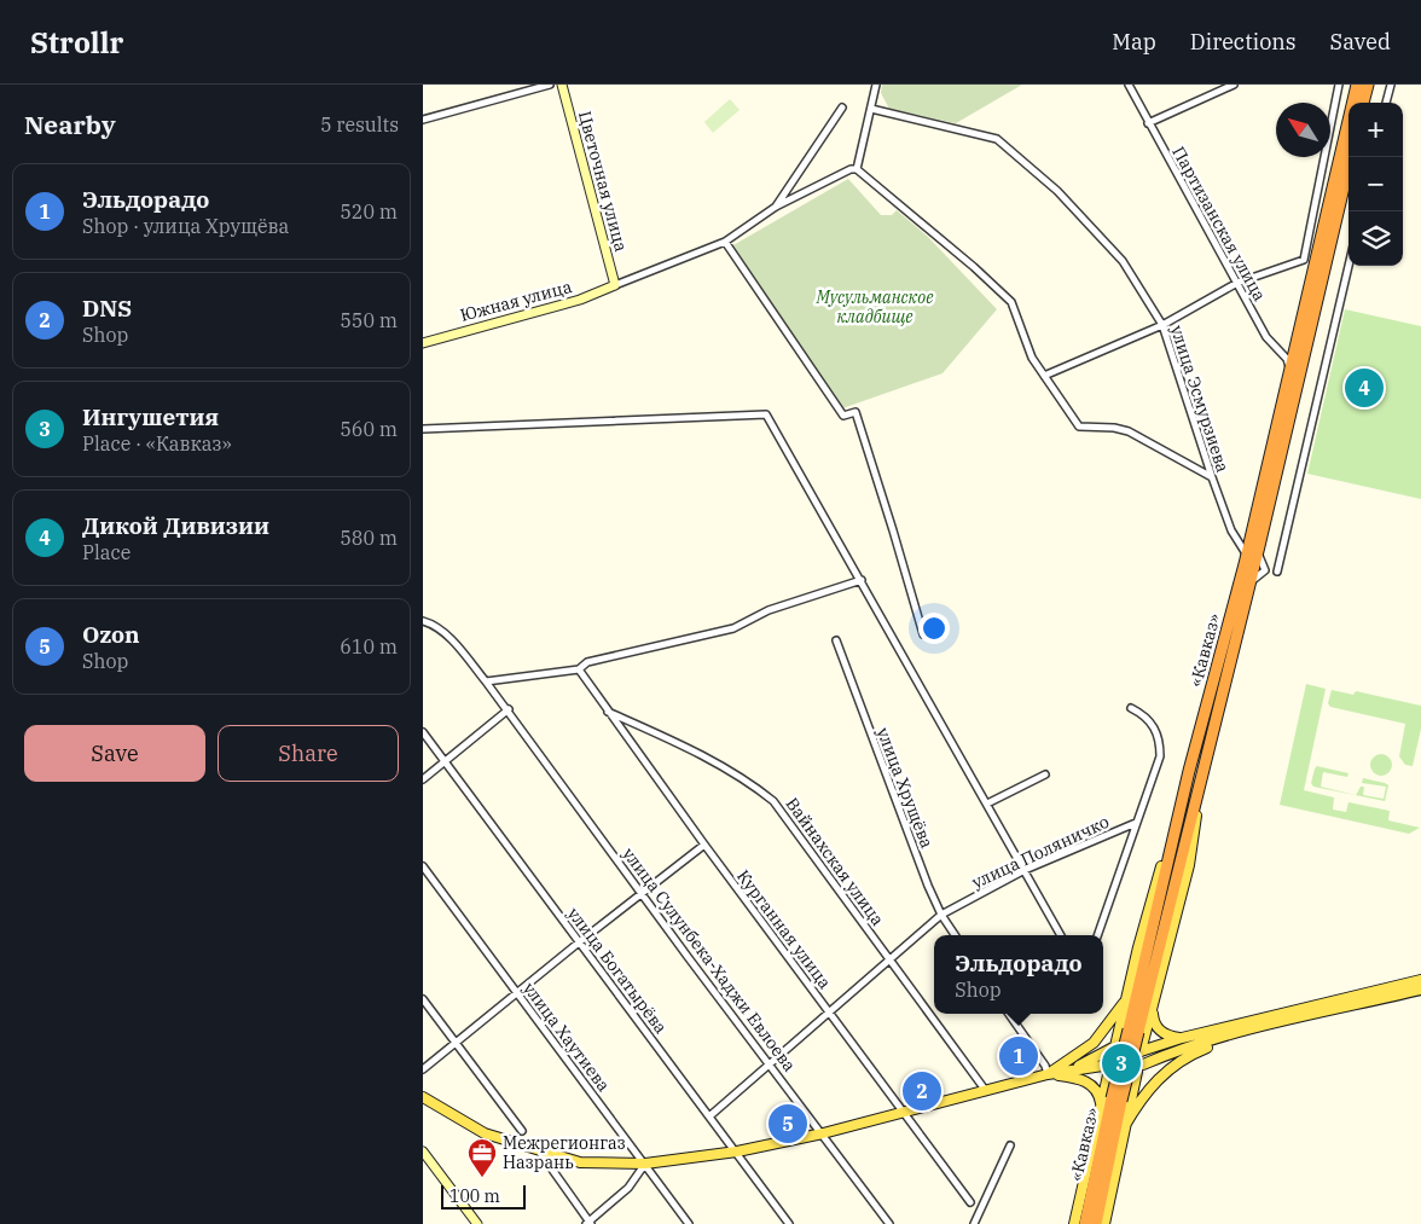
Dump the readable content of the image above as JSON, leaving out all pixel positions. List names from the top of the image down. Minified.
{"streets":{"highway":["«Кавказ»"],"street":["Цветочная улица","Партизанская улица","Южная улица","улица Эсмурзиева","улица Хрущёва","улица Поляничко","Вайнахская улица","Курганная улица","улица Сулунбека-Хаджи Евлоева","улица Богатырёва","улица Хаутиева"]},"crossings":[["Цветочная улица","Южная улица"],["Партизанская улица","«Кавказ»"],["улица Эсмурзиева","«Кавказ»"],["улица Хрущёва","улица Поляничко"],["улица Поляничко","Вайнахская улица"],["улица Поляничко","Курганная улица"],["улица Поляничко","улица Сулунбека-Хаджи Евлоева"],["улица Поляничко","улица Богатырёва"],["Вайнахская улица","Курганная улица"]],"parks":["Мусульманское кладбище"],"places":{"office":["Межрегионгаз Назрань"]},"scale_bar":"100 m","north":"top left","page":{"header":"Strollr","nav":["Map","Directions","Saved"],"heading":["Nearby","5 results"],"map_buttons":["+","−"],"list":[{"mark":"1","name":"Эльдорадо","note":"Shop · улица Хрущёва","value":"520 m"},{"mark":"2","name":"DNS","note":"Shop","value":"550 m"},{"mark":"3","name":"Ингушетия","note":"Place · «Кавказ»","value":"560 m"},{"mark":"4","name":"Дикой Дивизии","note":"Place","value":"580 m"},{"mark":"5","name":"Ozon","note":"Shop","value":"610 m"}],"pins":["4","1","3","2","5"],"buttons":["Save","Share"],"popup":["Эльдорадо","Shop"],"scale":"100 m"}}
